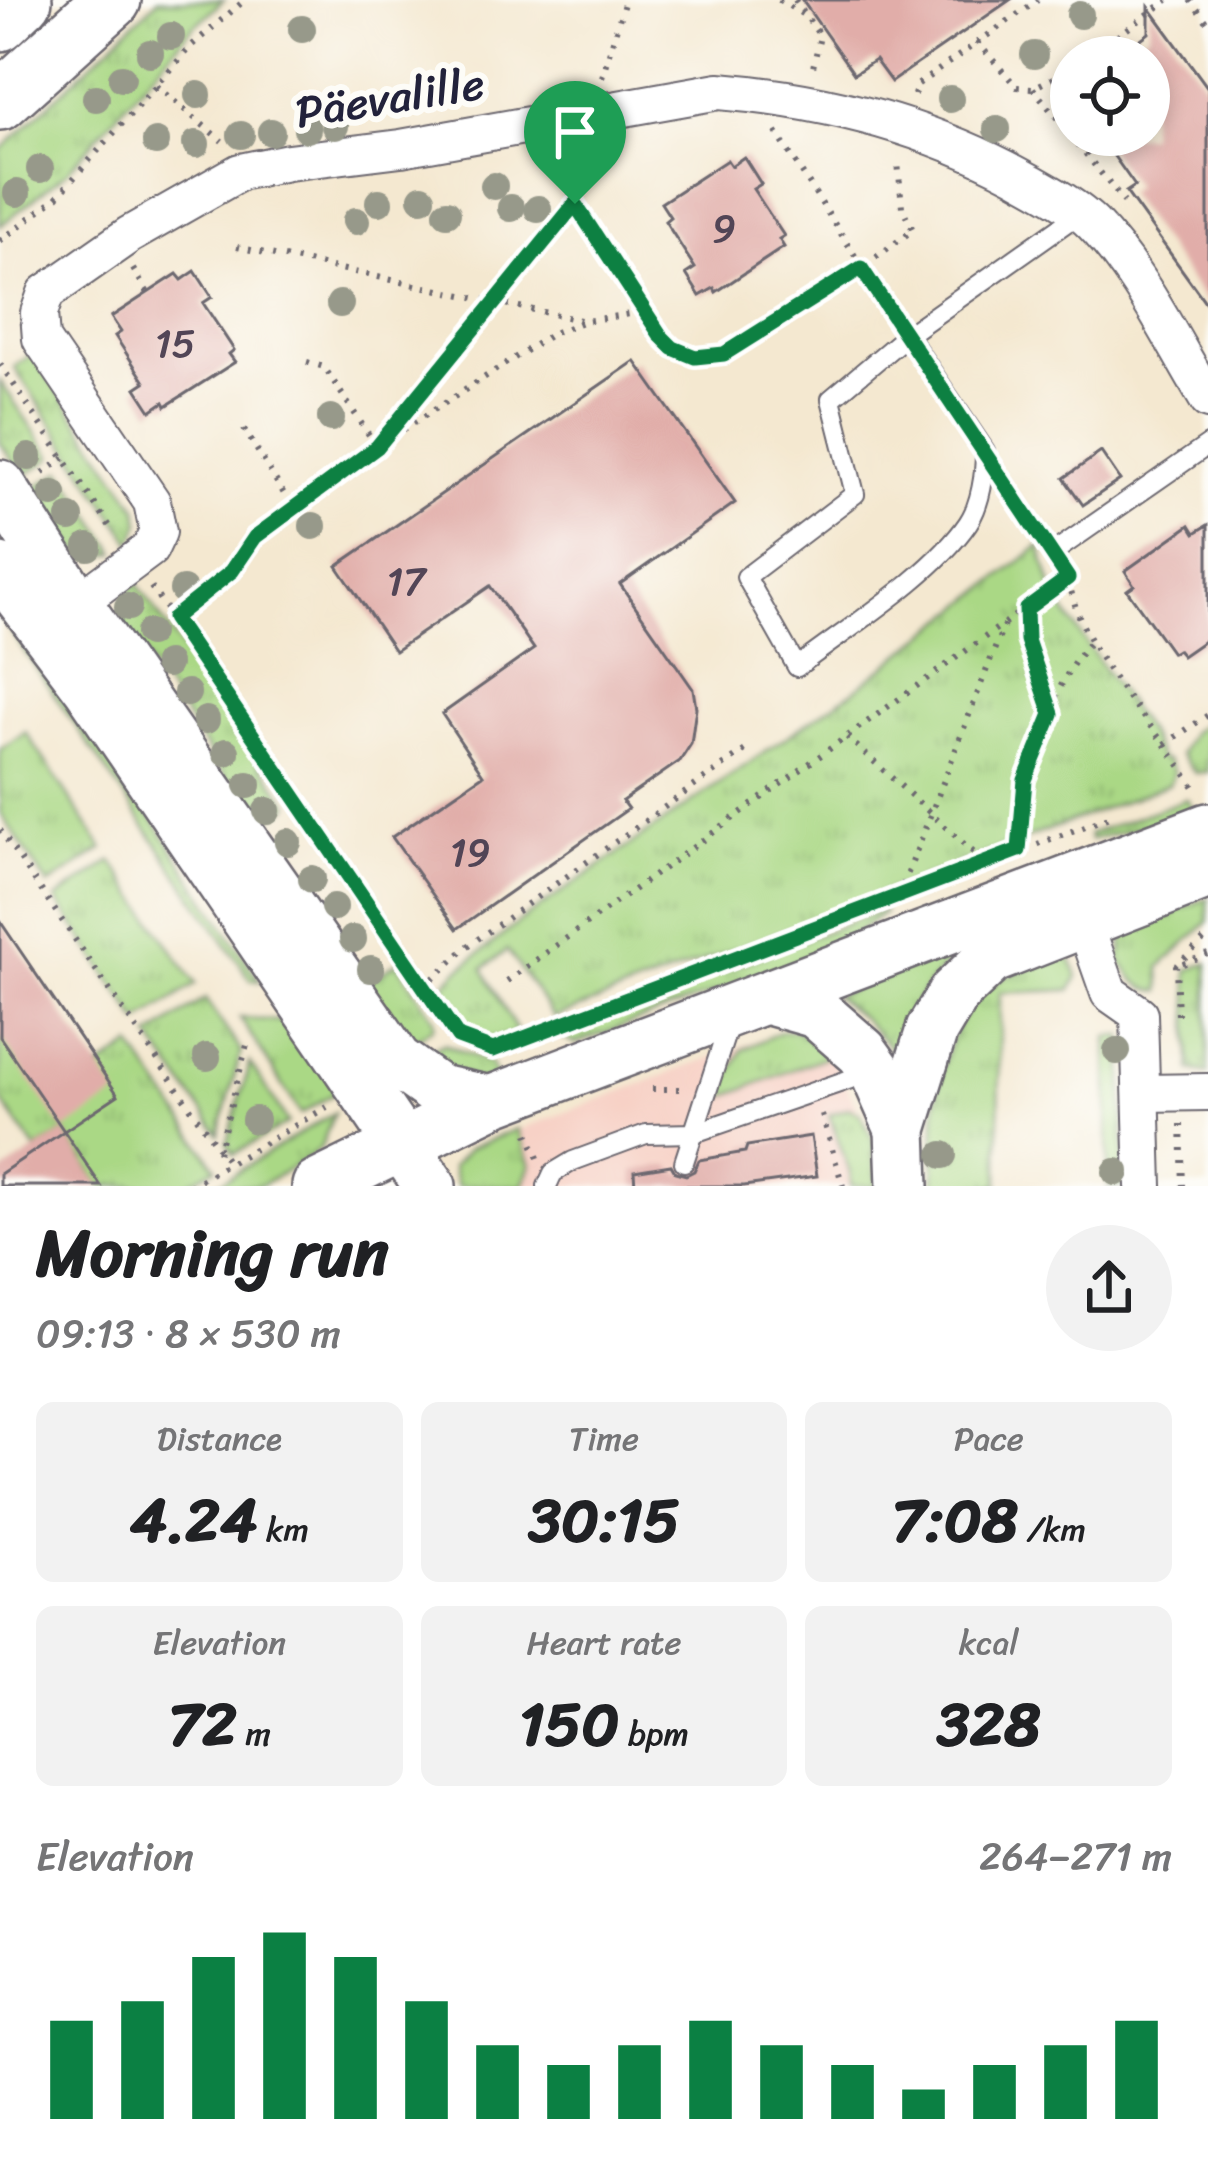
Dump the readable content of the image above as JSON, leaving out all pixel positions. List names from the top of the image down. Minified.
{"streets":{"street":["Päevalille"]},"house_numbers":["9","15","17","19"],"page":{"heading":["Morning run","09:13 · 8 × 530 m"],"stats":[["Distance","4.24 km"],["Time","30:15"],["Pace","7:08 /km"],["Elevation","72 m"],["Heart rate","150 bpm"],["kcal","328"]],"chart":["Elevation","264–271 m"]}}
